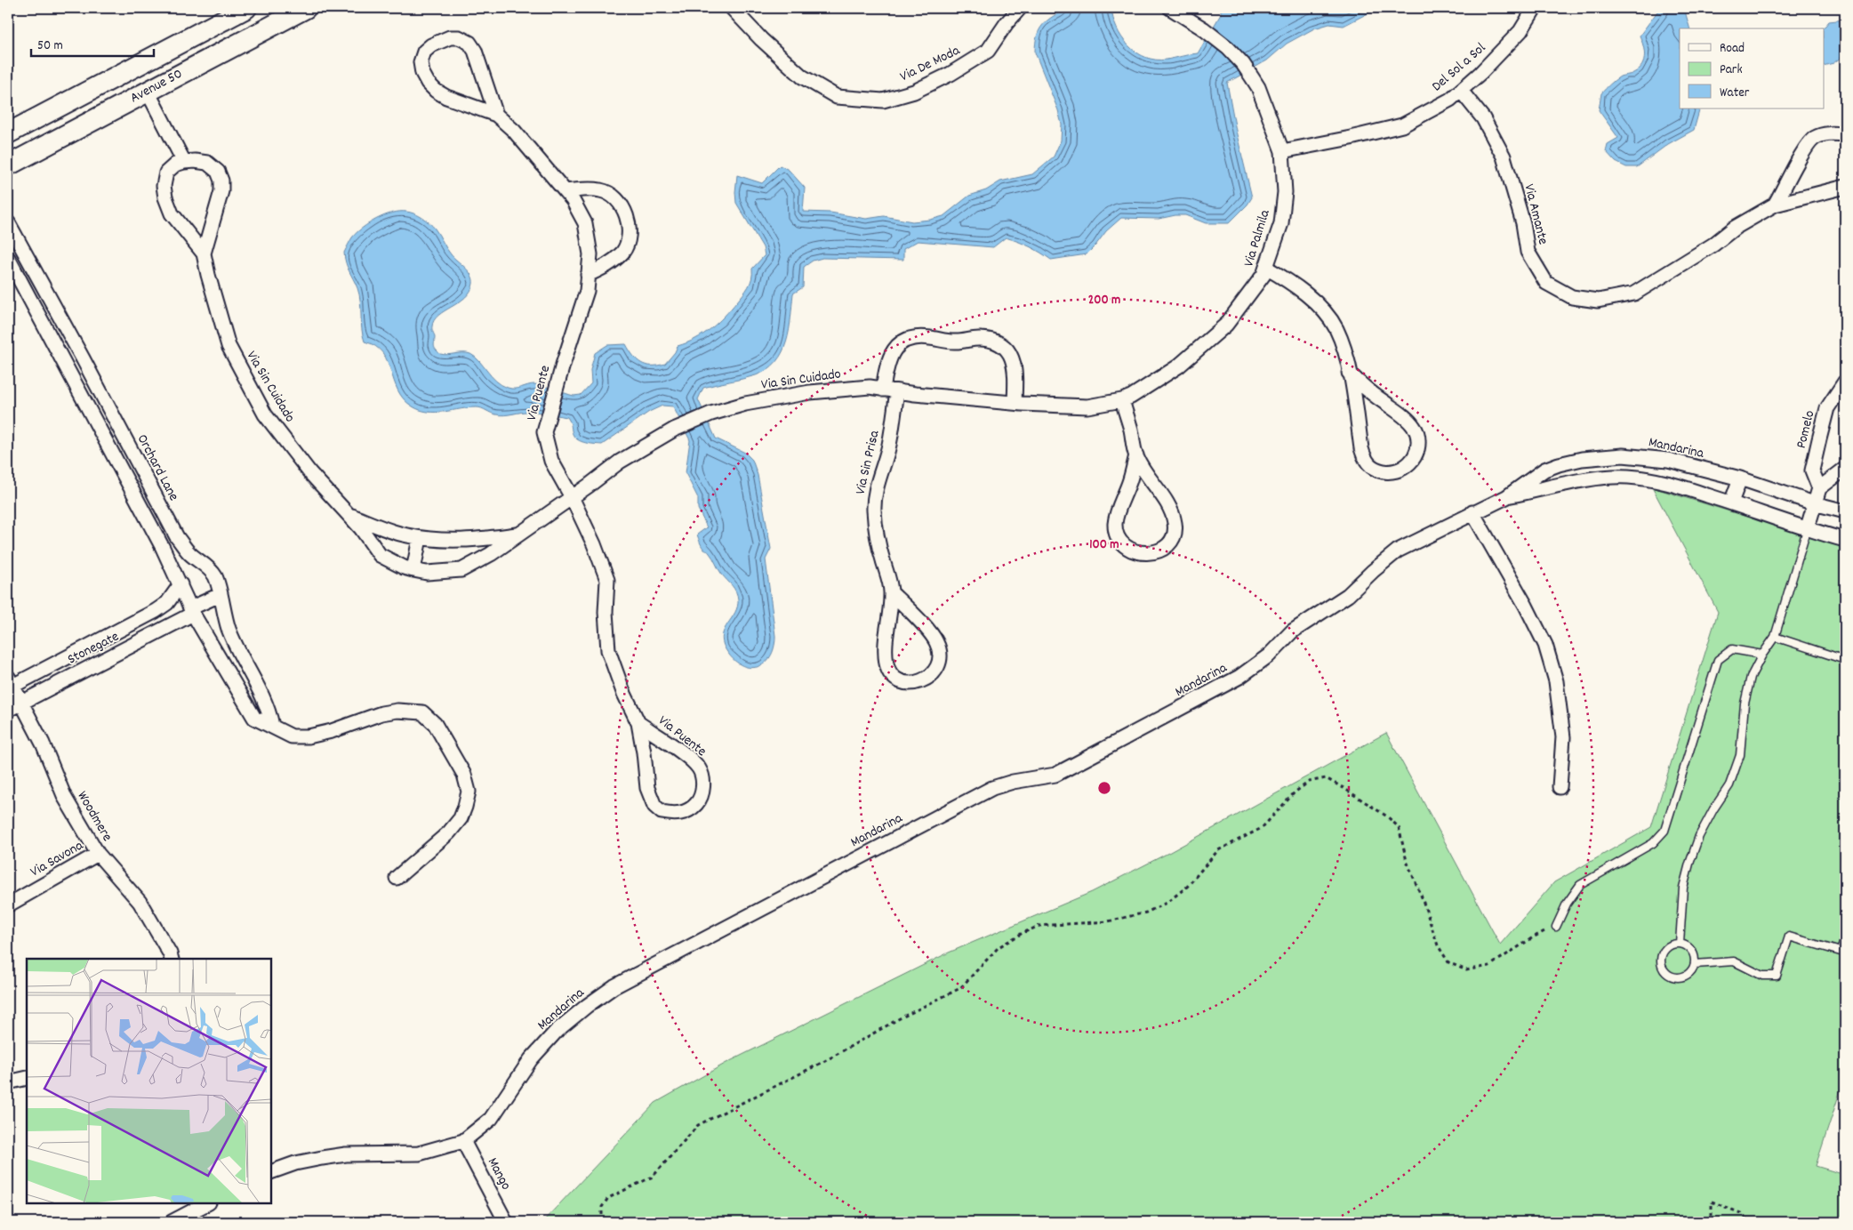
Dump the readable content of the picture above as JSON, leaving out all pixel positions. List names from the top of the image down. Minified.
{"streets":{"main road":["Avenue 50"],"street":["Via De Moda","Del Sol a Sol","Via Amante","Via Palmila","Via Sin Cuidado","Via Puente","Pomelo","Mandarina","Via Sin Prisa","Orchard Lane","Stonegate","Woodmere","Via Savona","Mango"]},"crossings":[["Del Sol a Sol","Via Amante"],["Del Sol a Sol","Via Palmila"],["Via Palmila","Via Sin Cuidado"],["Via Sin Cuidado","Via Puente"],["Via Sin Cuidado","Via Sin Prisa"],["Mandarina","Mango"],["Orchard Lane","Stonegate"],["Stonegate","Woodmere"],["Woodmere","Via Savona"]],"legend":["Road","Park","Water"],"scale_bar":"50 m","rings":["200 m","100 m"]}
